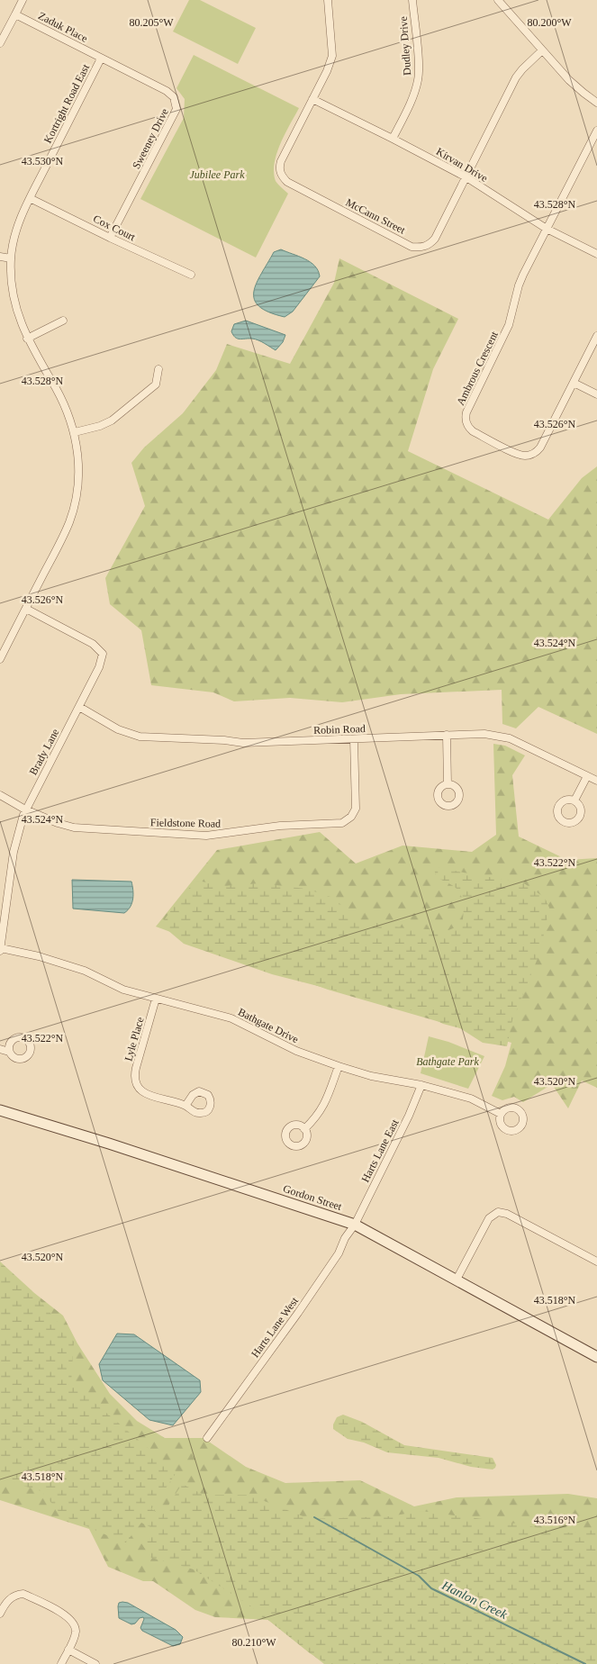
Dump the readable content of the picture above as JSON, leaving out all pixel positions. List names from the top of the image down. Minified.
{"streets":{"main road":["Gordon Street"],"street":["Zaduk Place","Dudley Drive","Kortright Road East","Sweeney Drive","Kirvan Drive","McCann Street","Cox Court","Ambrous Crescent","Robin Road","Brady Lane","Fieldstone Road","Bathgate Drive","Lyle Place","Harts Lane East","Harts Lane West"]},"crossings":[["Zaduk Place","Kortright Road East"],["Zaduk Place","Sweeney Drive"],["Dudley Drive","Kirvan Drive"],["Kortright Road East","Sweeney Drive"],["Kortright Road East","Cox Court"],["Kortright Road East","Brady Lane"],["Sweeney Drive","Cox Court"],["Kirvan Drive","McCann Street"],["Kirvan Drive","Ambrous Crescent"],["Robin Road","Brady Lane"],["Robin Road","Fieldstone Road"],["Brady Lane","Fieldstone Road"],["Brady Lane","Bathgate Drive"],["Bathgate Drive","Lyle Place"],["Bathgate Drive","Harts Lane East"],["Harts Lane East","Gordon Street"],["Harts Lane East","Harts Lane West"],["Gordon Street","Harts Lane West"]],"water":["Hanlon Creek"],"parks":["Jubilee Park","Bathgate Park"],"coordinates":["80.205°W","80.200°W","43.530°N","43.528°N","43.526°N","43.524°N","43.522°N","43.520°N","43.518°N","43.516°N","80.210°W"]}
